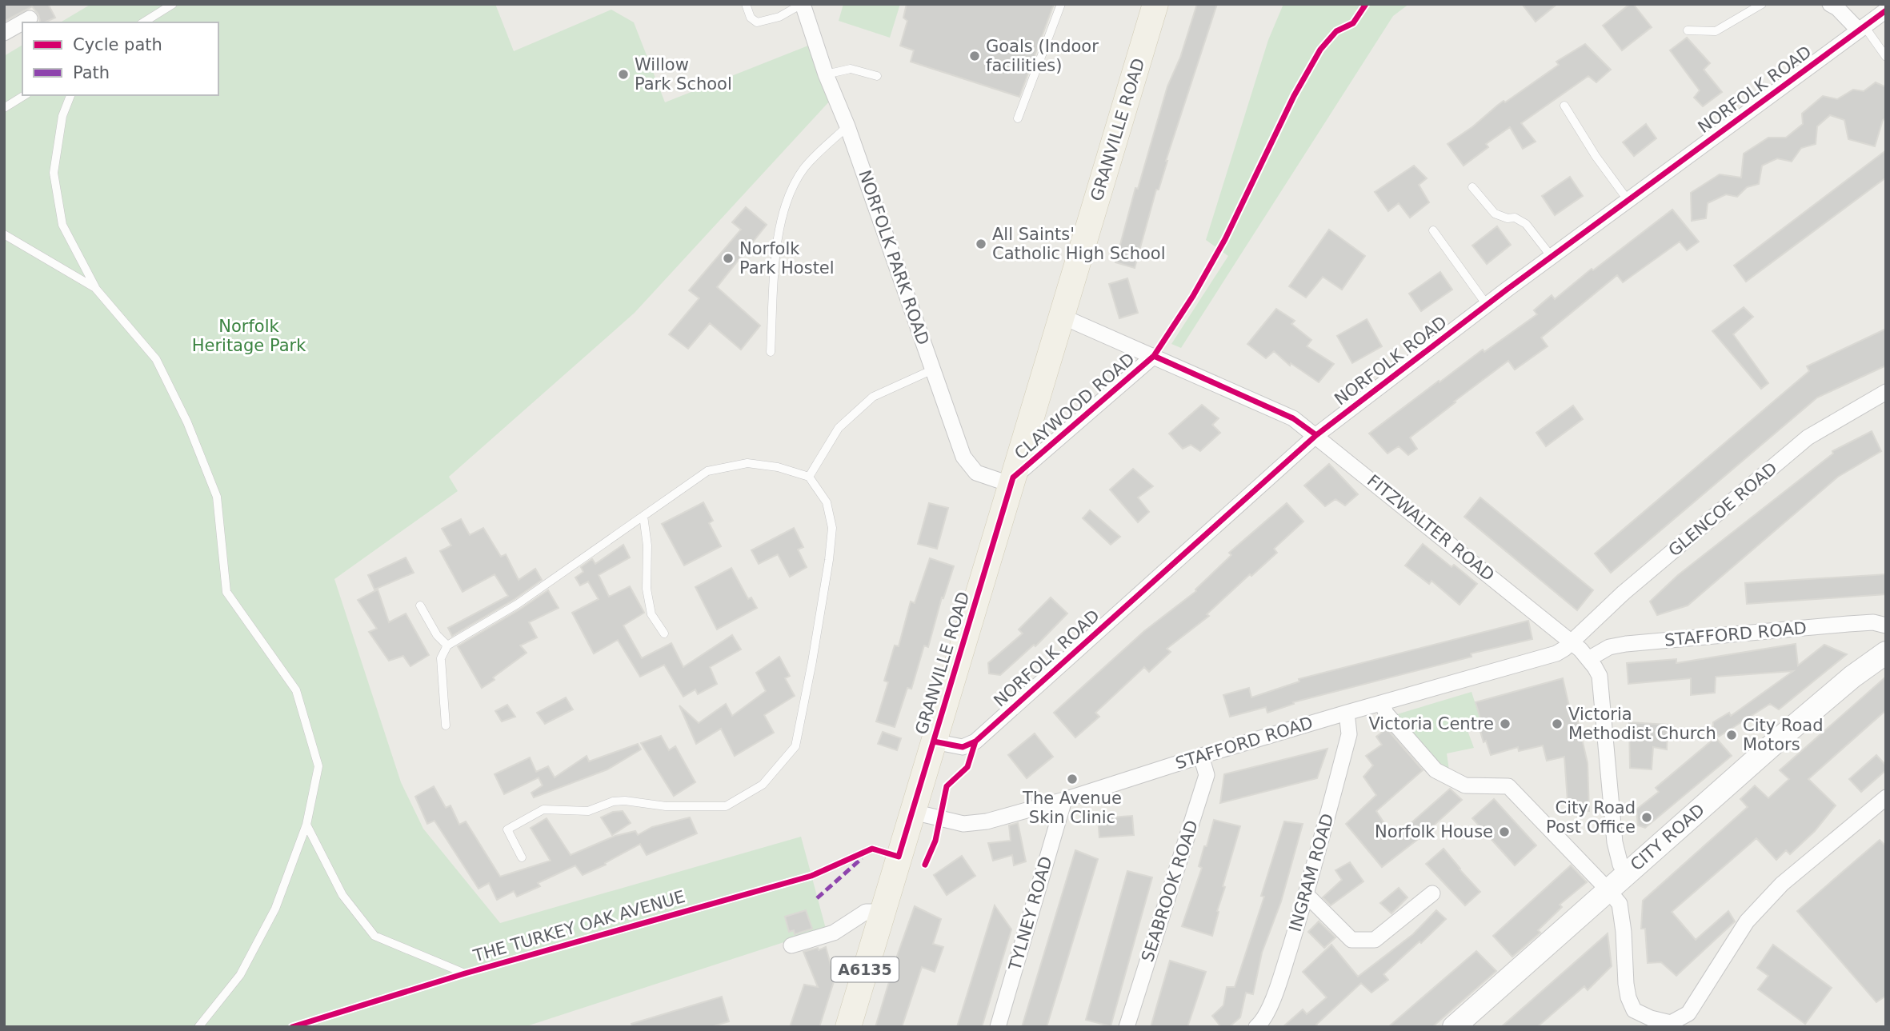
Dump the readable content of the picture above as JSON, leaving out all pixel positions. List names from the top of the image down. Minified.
{"streets":{"main road":["GRANVILLE ROAD","CITY ROAD","A6135"],"street":["NORFOLK ROAD","NORFOLK PARK ROAD","CLAYWOOD ROAD","GLENCOE ROAD","FITZWALTER ROAD","STAFFORD ROAD","INGRAM ROAD","SEABROOK ROAD","TYLNEY ROAD"],"lane":["THE TURKEY OAK AVENUE"]},"crossings":[["NORFOLK ROAD","GRANVILLE ROAD"],["NORFOLK ROAD","FITZWALTER ROAD"],["GRANVILLE ROAD","NORFOLK PARK ROAD"],["GRANVILLE ROAD","CLAYWOOD ROAD"],["GRANVILLE ROAD","FITZWALTER ROAD"],["GRANVILLE ROAD","STAFFORD ROAD"],["GRANVILLE ROAD","THE TURKEY OAK AVENUE"],["NORFOLK PARK ROAD","CLAYWOOD ROAD"],["CLAYWOOD ROAD","FITZWALTER ROAD"],["GLENCOE ROAD","FITZWALTER ROAD"],["GLENCOE ROAD","STAFFORD ROAD"],["FITZWALTER ROAD","STAFFORD ROAD"],["FITZWALTER ROAD","CITY ROAD"],["STAFFORD ROAD","INGRAM ROAD"],["STAFFORD ROAD","SEABROOK ROAD"],["STAFFORD ROAD","TYLNEY ROAD"]],"parks":["Norfolk Heritage Park"],"places":["Goals (Indoor facilities)","Willow Park School","All Saints' Catholic High School","Norfolk Park Hostel","Victoria Centre","Victoria Methodist Church","City Road Motors","The Avenue Skin Clinic","City Road Post Office","Norfolk House"],"legend":["Cycle path","Path"]}
